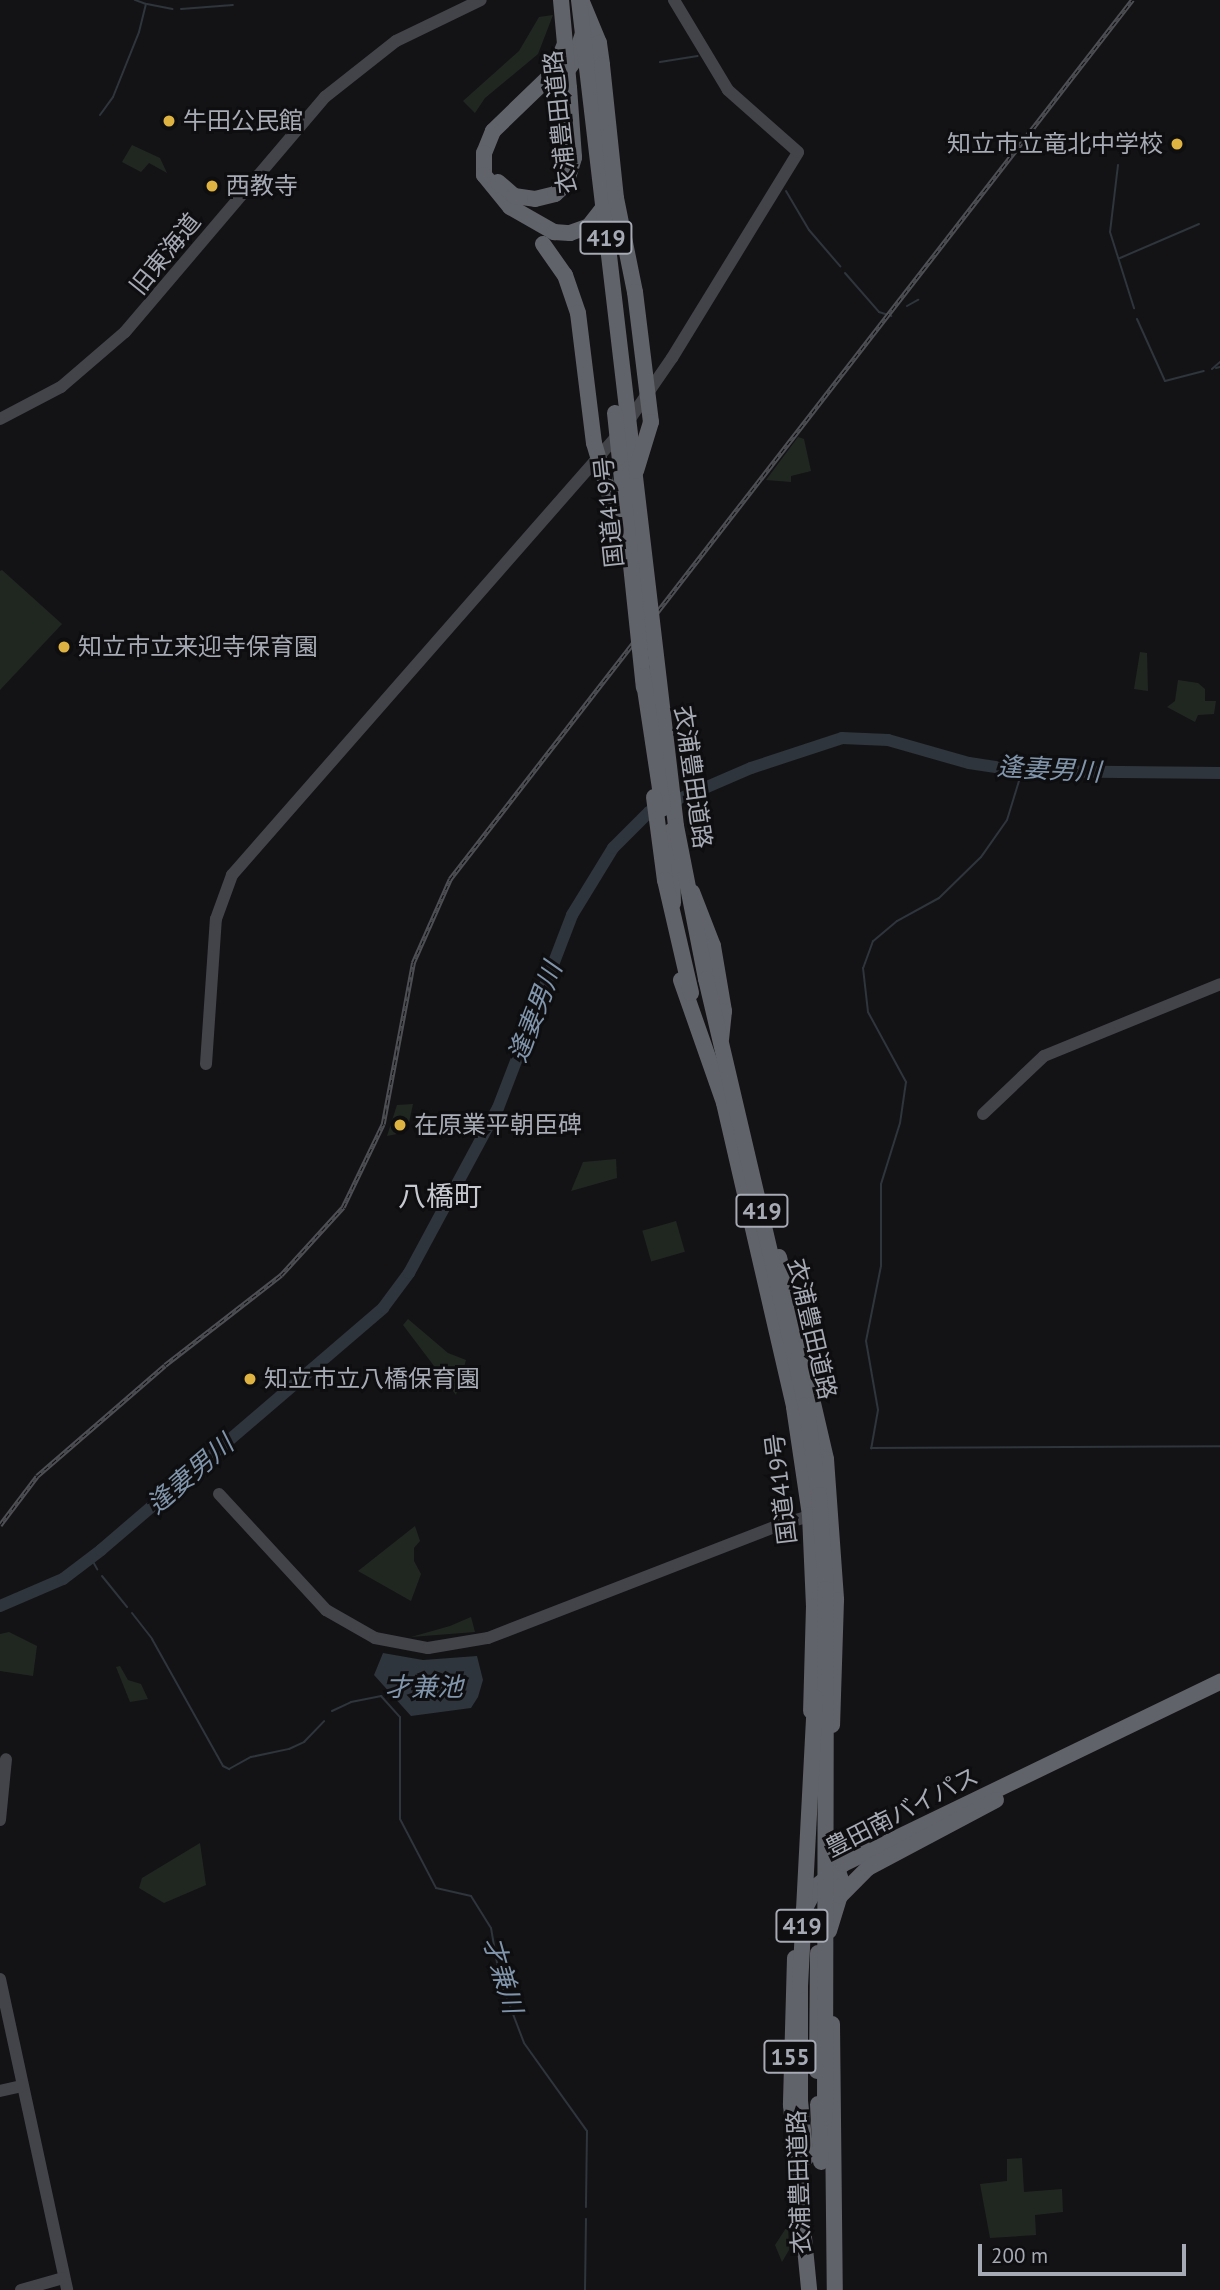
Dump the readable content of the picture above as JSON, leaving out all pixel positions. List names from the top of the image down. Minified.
{"streets":{"highway":["衣浦豊田道路","419","国道419号","豊田南バイパス","155"],"street":["旧東海道"]},"crossings":[["衣浦豊田道路","419"],["衣浦豊田道路","国道419号"],["衣浦豊田道路","豊田南バイパス"],["419","国道419号"],["国道419号","豊田南バイパス"]],"districts":["八橋町"],"water":["逢妻男川","才兼池","才兼川"],"places":["牛田公民館","知立市立竜北中学校","西教寺","知立市立来迎寺保育園","在原業平朝臣碑","知立市立八橋保育園"],"scale_bar":"200 m"}
